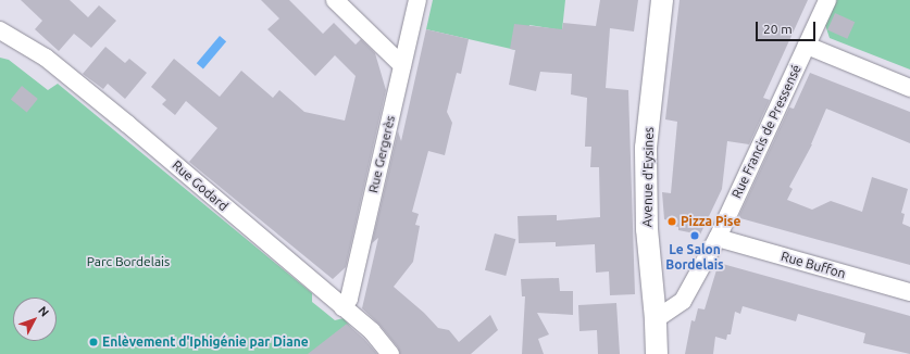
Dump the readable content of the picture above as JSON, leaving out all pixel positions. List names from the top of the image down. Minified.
{"streets":{"street":["Rue Francis de Pressensé","Rue Gergerès","Avenue d'Eysines","Rue Godard","Rue Buffon"]},"crossings":[["Rue Francis de Pressensé","Avenue d'Eysines"],["Rue Francis de Pressensé","Rue Buffon"],["Rue Gergerès","Rue Godard"]],"parks":["Parc Bordelais"],"places":["Pizza Pise","Le Salon Bordelais","Enlèvement d'Iphigénie par Diane"],"scale_bar":"20 m","north":"top right"}
